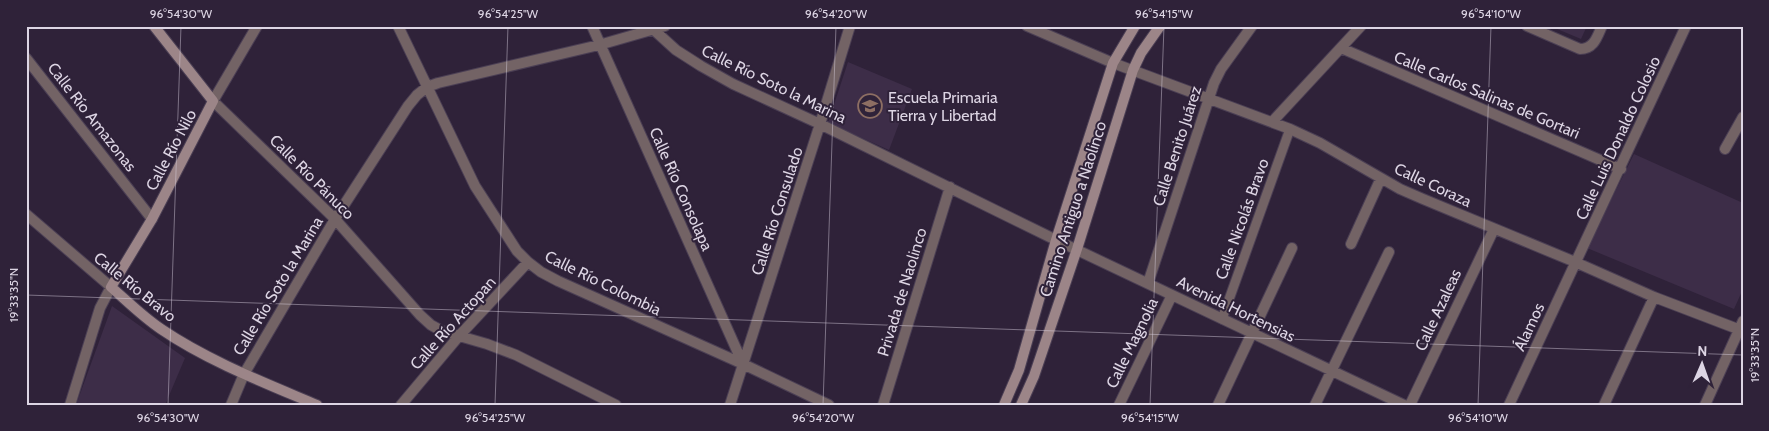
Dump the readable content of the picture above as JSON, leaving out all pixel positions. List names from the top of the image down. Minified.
{"streets":{"main road":["Calle Río Nilo","Calle Río Pánuco","Camino Antiguo a Naolinco","Calle Río Bravo"],"street":["Calle Río Soto la Marina","Calle Carlos Salinas de Gortari","Calle Río Amazonas","Calle Luis Donaldo Colosio","Calle Benito Juárez","Calle Coraza","Calle Río Consolapa","Calle Río Consulado","Calle Río Colombia","Privada de Naolinco","Avenida Hortensias","Calle Azaleas","Calle Río Actopan","Álamos","Calle Magnolia"],"lane":["Calle Nicolás Bravo"]},"crossings":[["Calle Río Soto la Marina","Calle Río Pánuco"],["Calle Río Soto la Marina","Calle Río Consolapa"],["Calle Río Soto la Marina","Camino Antiguo a Naolinco"],["Calle Río Soto la Marina","Calle Río Consulado"],["Calle Río Soto la Marina","Calle Río Colombia"],["Calle Río Soto la Marina","Calle Río Bravo"],["Calle Río Soto la Marina","Privada de Naolinco"],["Calle Río Soto la Marina","Avenida Hortensias"],["Calle Carlos Salinas de Gortari","Calle Luis Donaldo Colosio"],["Calle Río Amazonas","Calle Río Nilo"],["Calle Luis Donaldo Colosio","Calle Coraza"],["Calle Luis Donaldo Colosio","Álamos"],["Calle Benito Juárez","Calle Coraza"],["Calle Benito Juárez","Avenida Hortensias"],["Calle Río Nilo","Calle Río Pánuco"],["Calle Río Nilo","Calle Río Bravo"],["Calle Río Pánuco","Calle Río Actopan"],["Calle Coraza","Camino Antiguo a Naolinco"],["Calle Coraza","Calle Nicolás Bravo"],["Calle Coraza","Calle Azaleas"],["Calle Coraza","Álamos"],["Calle Río Consolapa","Calle Río Consulado"],["Calle Río Consolapa","Calle Río Colombia"],["Camino Antiguo a Naolinco","Avenida Hortensias"],["Calle Río Consulado","Calle Río Colombia"],["Calle Nicolás Bravo","Avenida Hortensias"],["Calle Río Colombia","Calle Río Actopan"],["Avenida Hortensias","Calle Magnolia"]],"places":{"school or university":["Escuela Primaria Tierra y Libertad"]},"north":"top","coordinates":["96°54'30\"W","96°54'25\"W","96°54'20\"W","96°54'15\"W","96°54'10\"W","19°33'35\"N"]}
